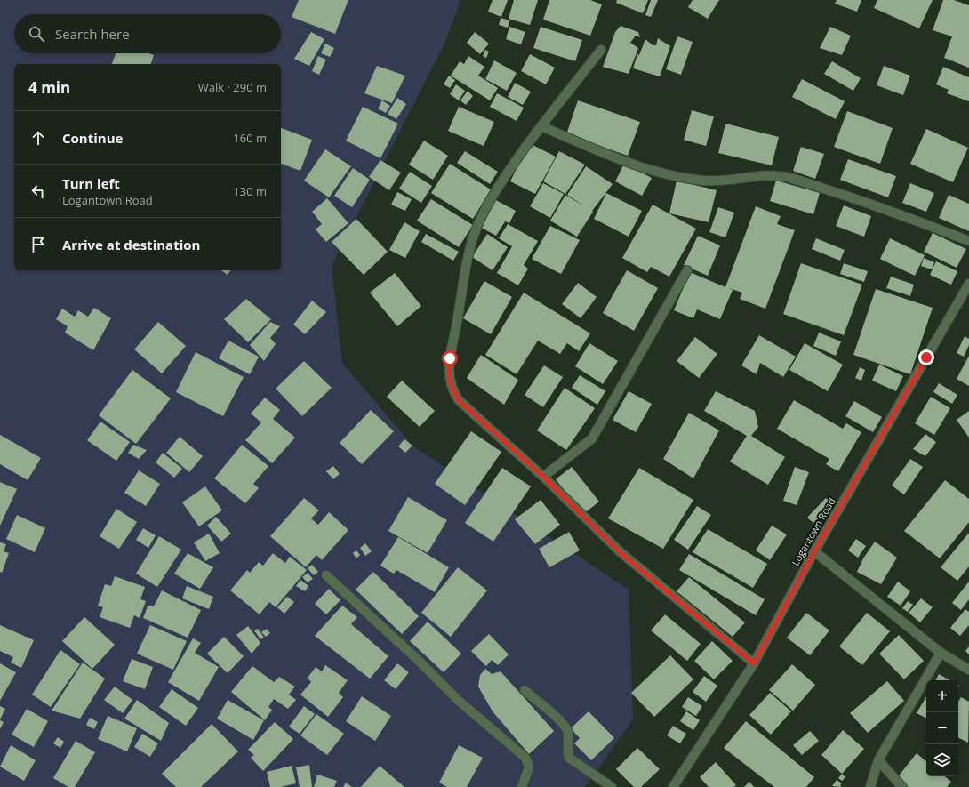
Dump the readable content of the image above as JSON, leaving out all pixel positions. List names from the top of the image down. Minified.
{"streets":{"street":["Logantown Road"]},"page":{"search":"Search here","heading":["4 min","Walk · 290 m"],"list":[["Continue","160 m"],["Turn left","Logantown Road","130 m"],"Arrive at destination"],"map_buttons":["+","−"]}}
